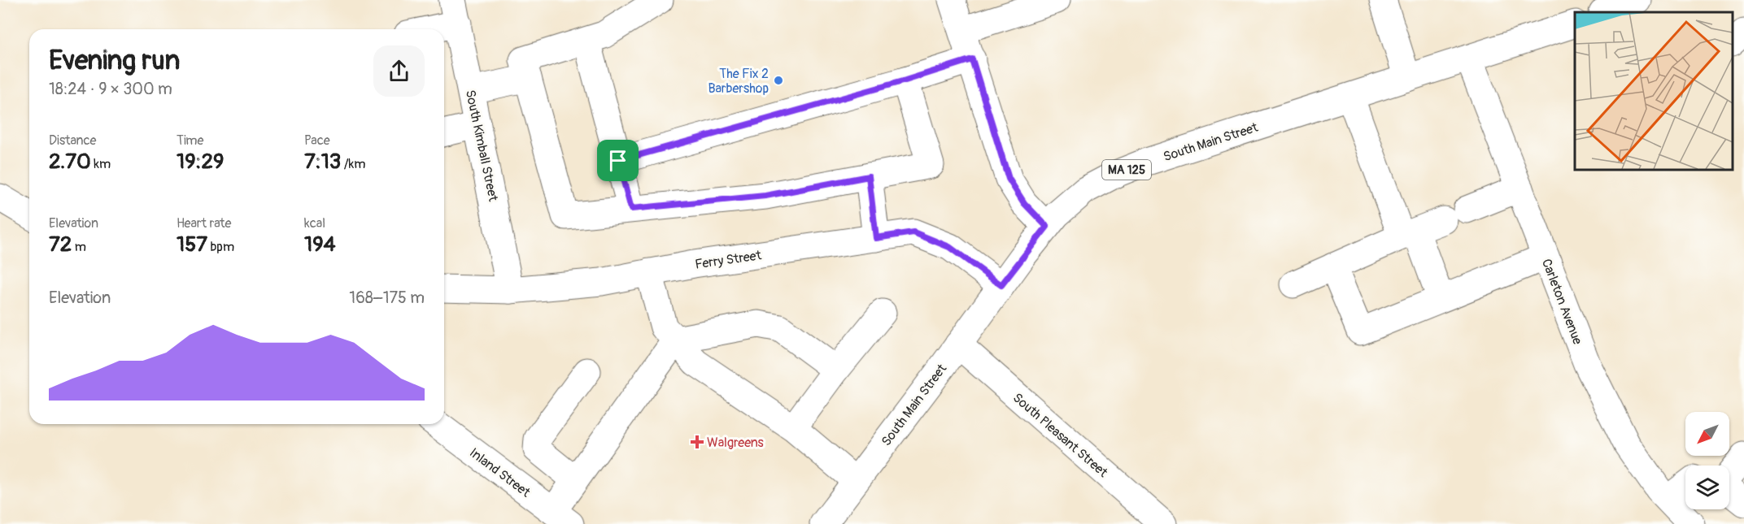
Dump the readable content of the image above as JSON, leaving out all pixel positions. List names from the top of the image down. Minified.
{"streets":{"street":["South Main Street","South Kimball Street","MA 125","Ferry Street","Carleton Avenue","South Pleasant Street","Inland Street"]},"crossings":[["South Main Street","Ferry Street"],["South Main Street","Carleton Avenue"],["South Main Street","South Pleasant Street"],["South Kimball Street","Ferry Street"]],"places":{"other":["The Fix 2 Barbershop"],"health":["Walgreens"]},"north":"bottom left","page":{"heading":["Evening run","18:24 · 9 × 300 m"],"stats":[["Distance","2.70 km"],["Time","19:29"],["Pace","7:13 /km"],["Elevation","72 m"],["Heart rate","157 bpm"],["kcal","194"]],"chart":["Elevation","168–175 m"]}}
